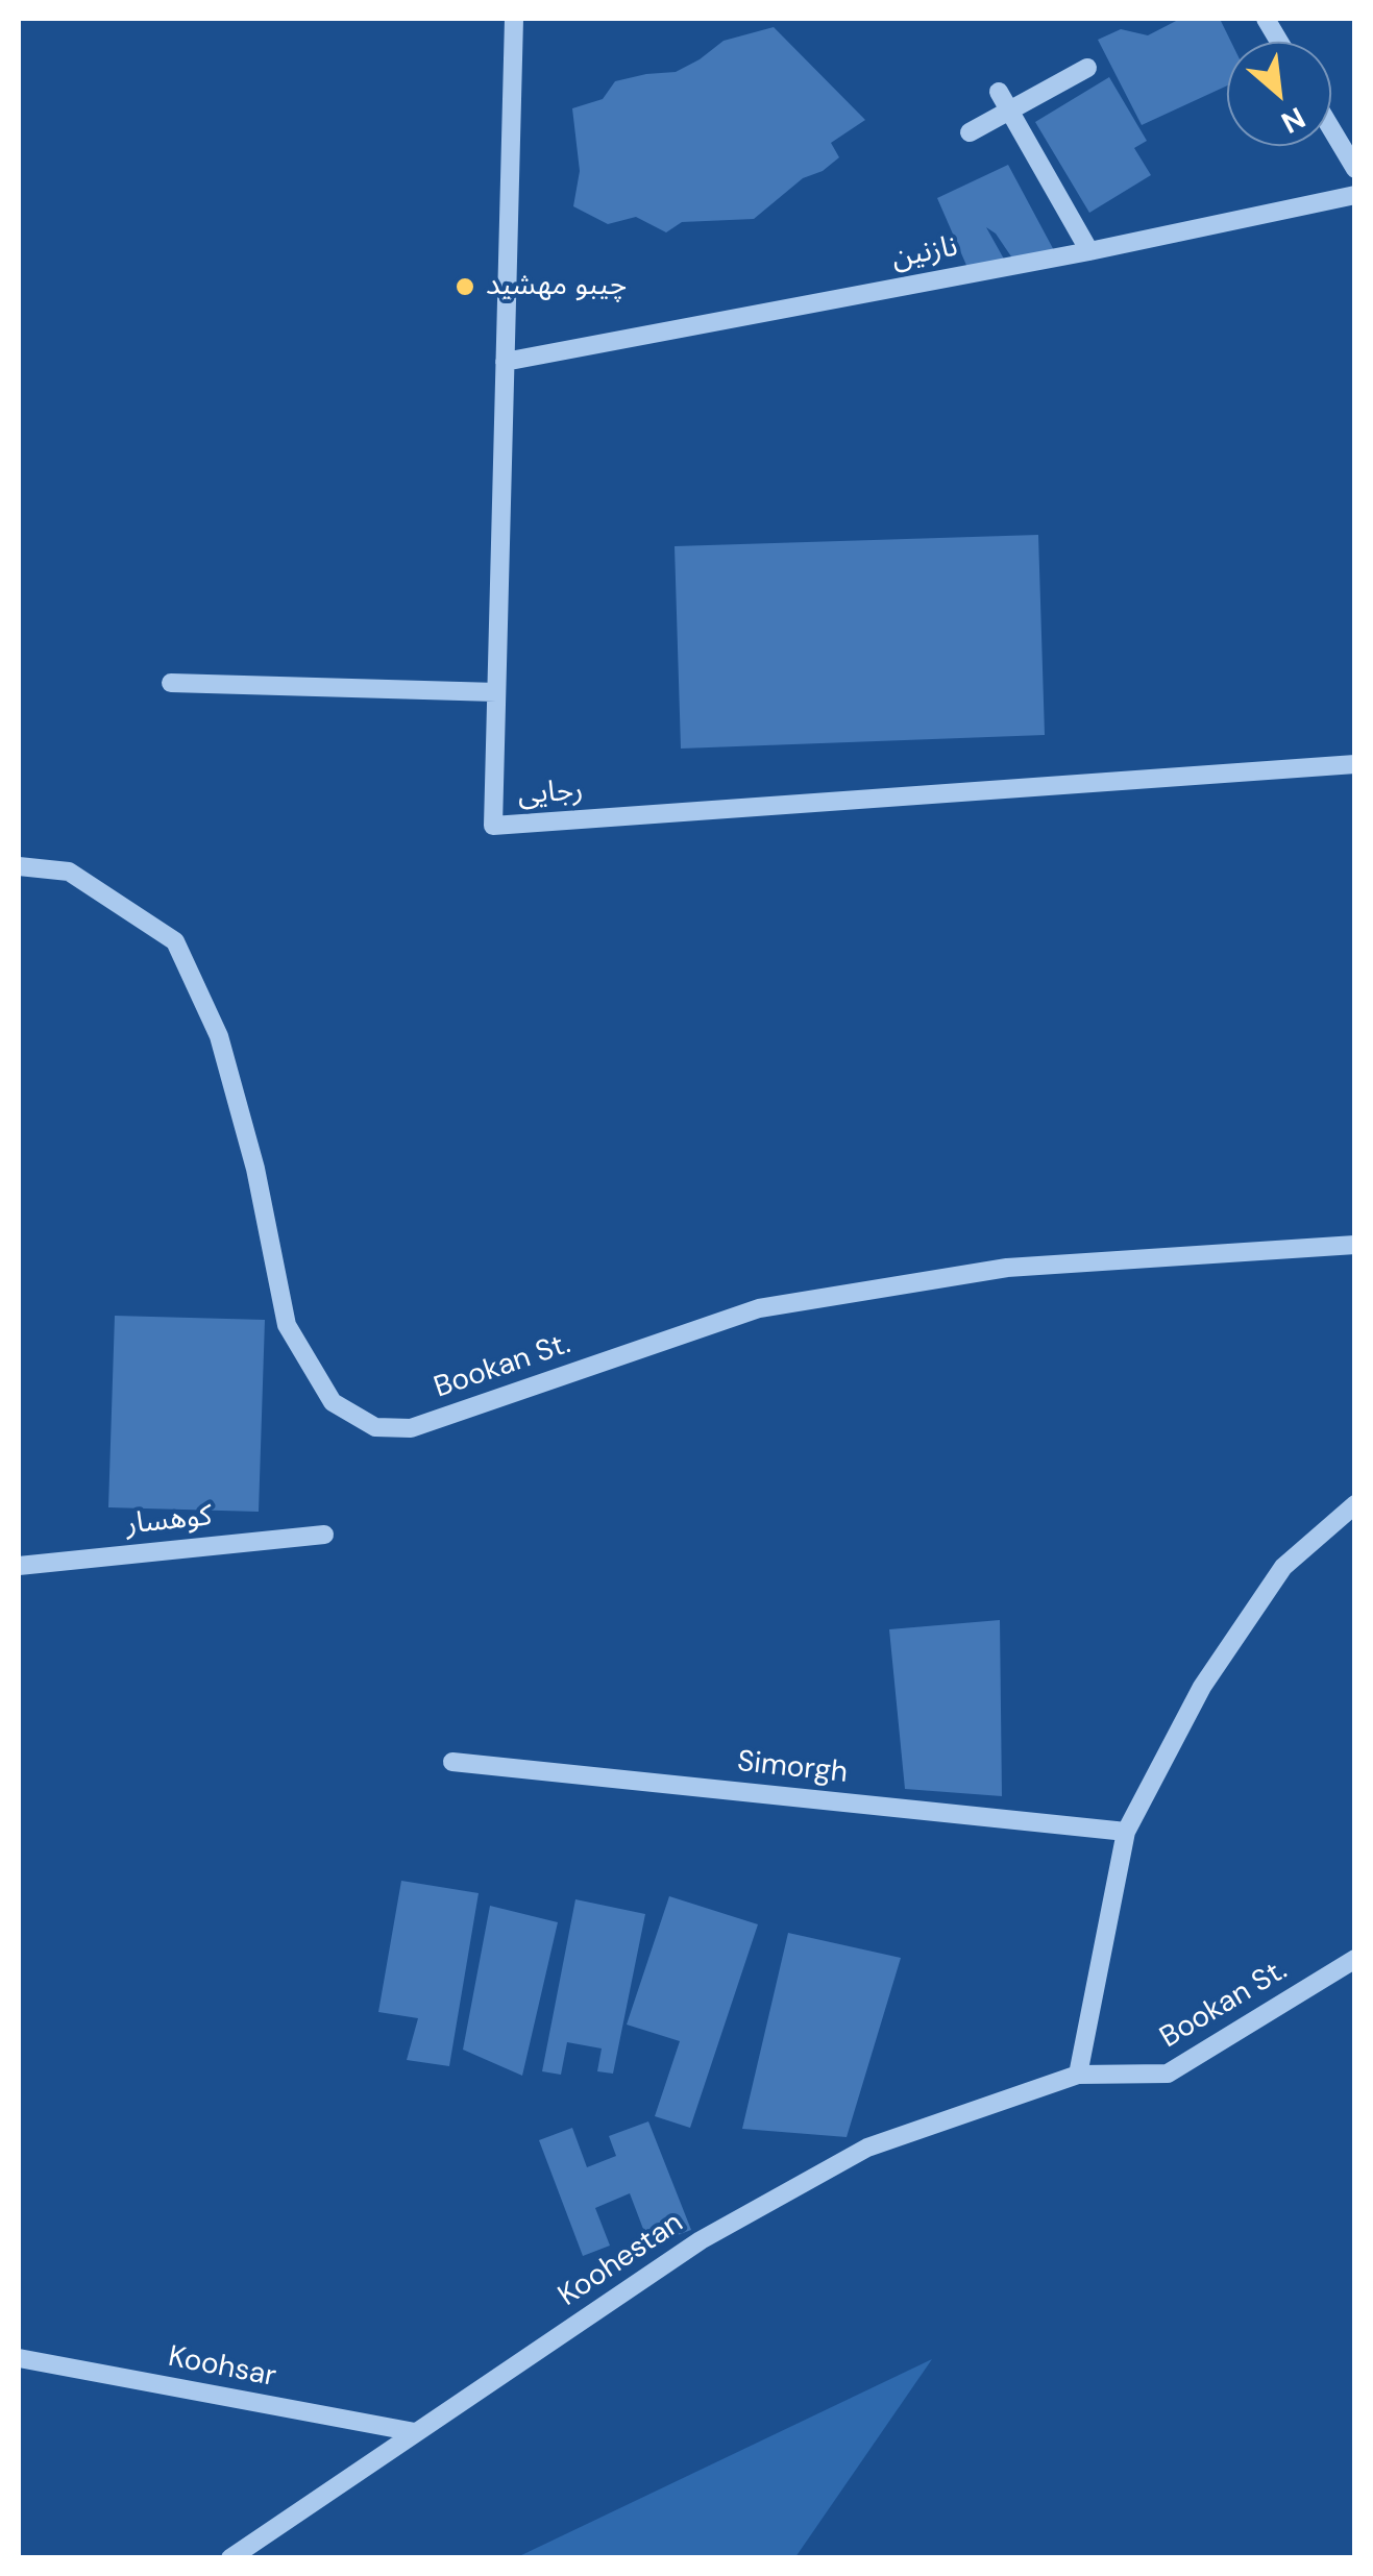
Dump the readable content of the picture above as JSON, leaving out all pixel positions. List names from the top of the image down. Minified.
{"streets":{"street":["نازنین","رجایی","Bookan St.","کوهسار","Simorgh","Koohestan","Koohsar"]},"crossings":[["نازنین","رجایی"],["Bookan St.","Koohestan"],["Koohestan","Koohsar"]],"places":["چیبو مهشید"],"north":"bottom right"}
